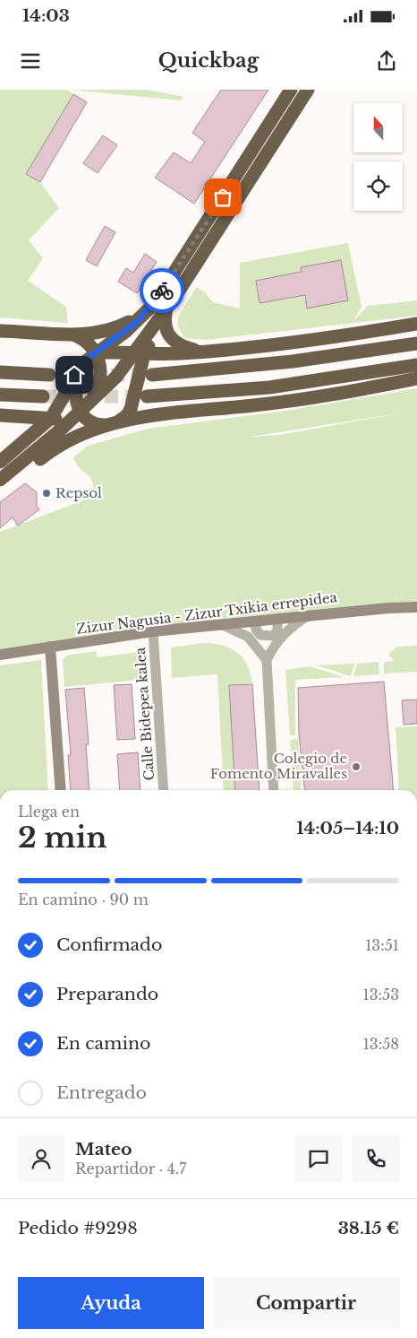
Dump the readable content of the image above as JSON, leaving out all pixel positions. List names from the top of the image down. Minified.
{"streets":{"street":["Zizur Nagusia - Zizur Txikia errepidea","Calle Bidepea kalea"]},"crossings":[["Zizur Nagusia - Zizur Txikia errepidea","Calle Bidepea kalea"]],"places":["Repsol","Colegio de Fomento Miravalles"],"north":"top","page":{"status":"14:03","header":"Quickbag","heading":["2 min","Llega en","14:05–14:10"],"panel":["Mateo","Repartidor · 4.7","Pedido #9298","38.15 €"],"bar":"En camino · 90 m","list":[["Confirmado","13:51"],["Preparando","13:53"],["En camino","13:58"],"Entregado"],"buttons":["Ayuda","Compartir"]}}
